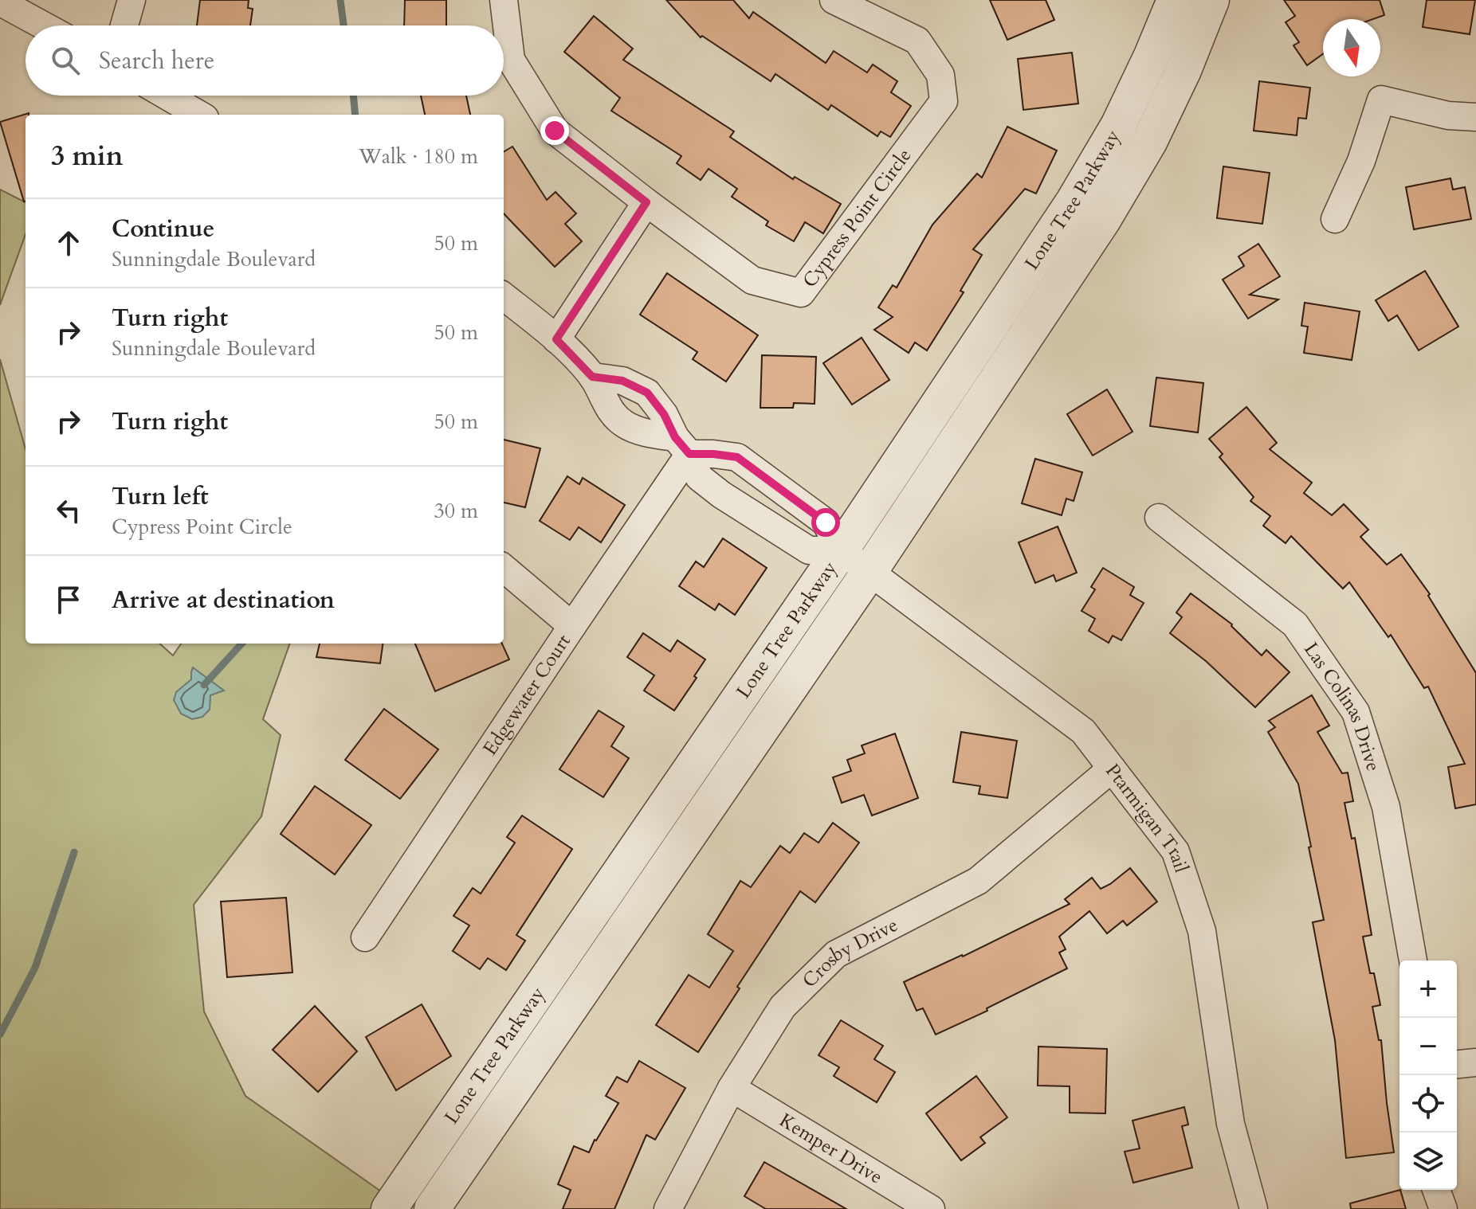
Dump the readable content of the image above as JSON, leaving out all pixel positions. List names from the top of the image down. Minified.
{"streets":{"street":["Lone Tree Parkway","Cypress Point Circle","Edgewater Court","Las Colinas Drive","Ptarmigan Trail","Crosby Drive","Kemper Drive"]},"crossings":[["Lone Tree Parkway","Ptarmigan Trail"],["Ptarmigan Trail","Crosby Drive"],["Crosby Drive","Kemper Drive"]],"north":"bottom","page":{"search":"Search here","heading":["3 min","Walk · 180 m"],"list":[["Continue","Sunningdale Boulevard","50 m"],["Turn right","Sunningdale Boulevard","50 m"],["Turn right","50 m"],["Turn left","Cypress Point Circle","30 m"],"Arrive at destination"],"map_buttons":["+","−"]}}
